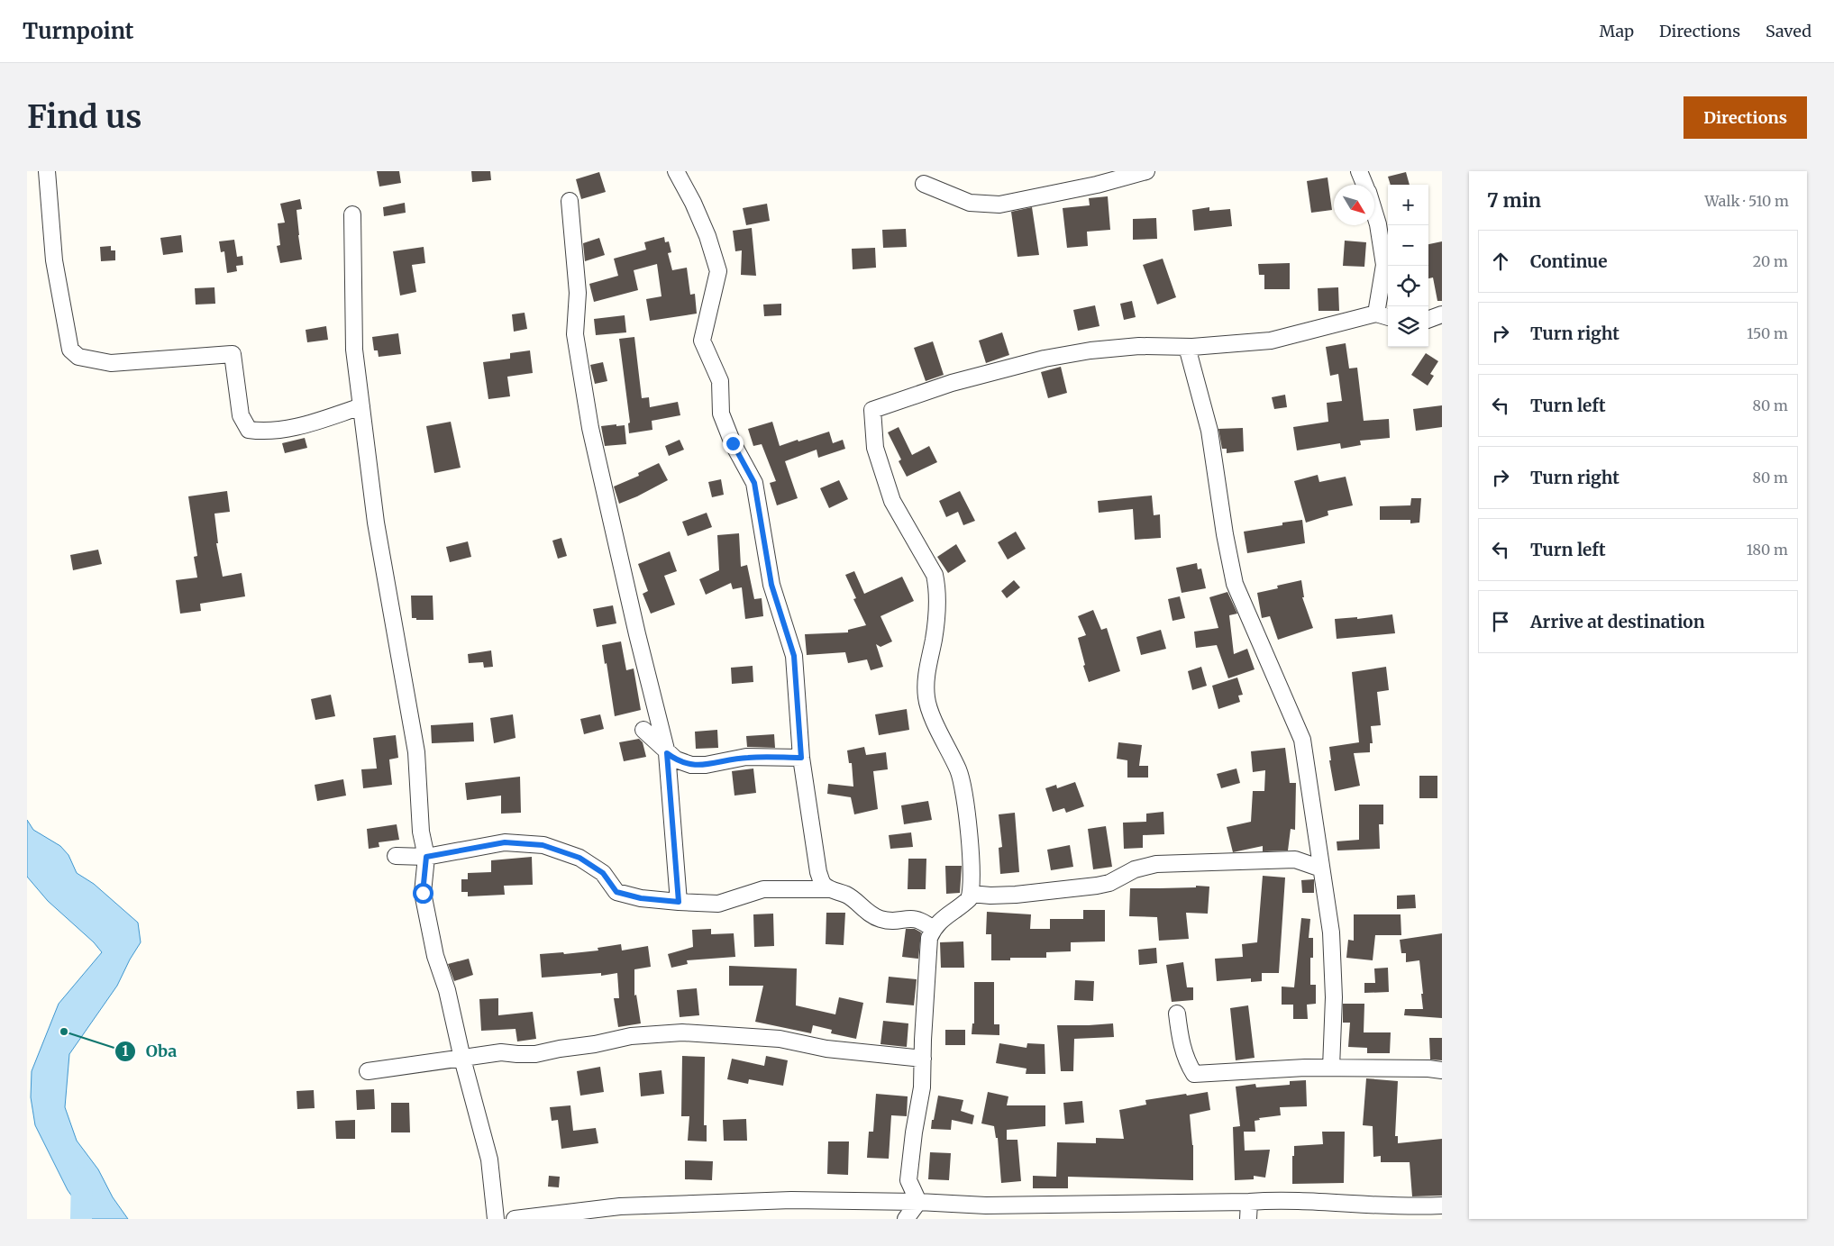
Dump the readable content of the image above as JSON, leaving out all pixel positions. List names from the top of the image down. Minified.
{"places":["Oba"],"north":"bottom right","page":{"header":"Turnpoint","nav":["Map","Directions","Saved"],"buttons":"Directions","title":"Find us","heading":["7 min","Walk · 510 m"],"map_buttons":["+","−"],"list":[["Continue","20 m"],["Turn right","150 m"],["Turn left","80 m"],["Turn right","80 m"],["Turn left","180 m"],"Arrive at destination"]}}
